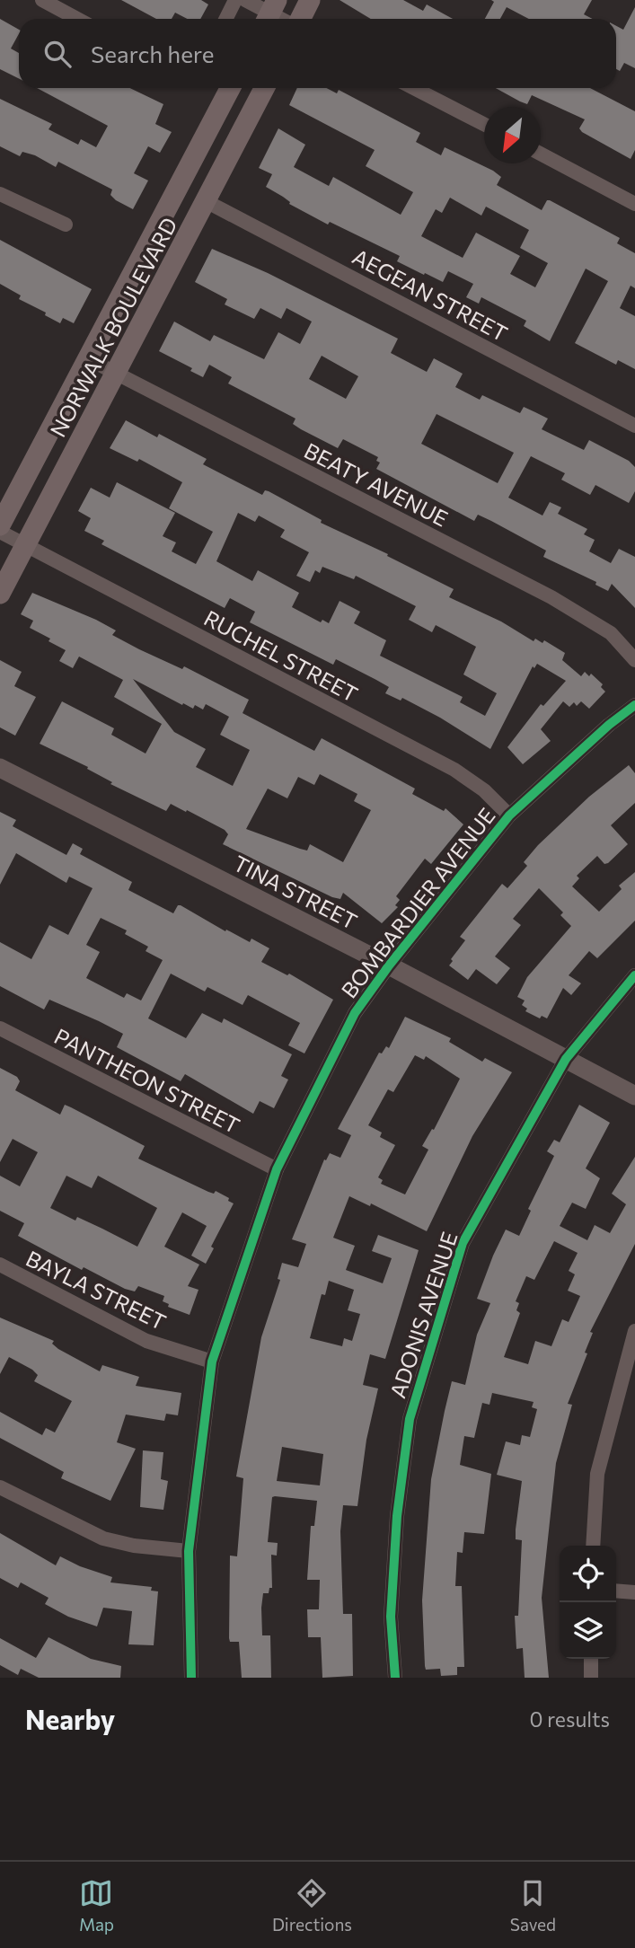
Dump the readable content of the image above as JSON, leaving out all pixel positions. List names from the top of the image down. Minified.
{"streets":{"main road":["NORWALK BOULEVARD"],"street":["AEGEAN STREET","BEATY AVENUE","RUCHEL STREET","TINA STREET","BOMBARDIER AVENUE","PANTHEON STREET","BAYLA STREET","ADONIS AVENUE"]},"crossings":[["AEGEAN STREET","NORWALK BOULEVARD"],["NORWALK BOULEVARD","BEATY AVENUE"],["NORWALK BOULEVARD","RUCHEL STREET"],["RUCHEL STREET","BOMBARDIER AVENUE"],["TINA STREET","BOMBARDIER AVENUE"],["TINA STREET","ADONIS AVENUE"],["BOMBARDIER AVENUE","PANTHEON STREET"],["BOMBARDIER AVENUE","BAYLA STREET"]],"north":"bottom left","page":{"search":"Search here","heading":["Nearby","0 results"],"nav":["Map","Directions","Saved"]}}
